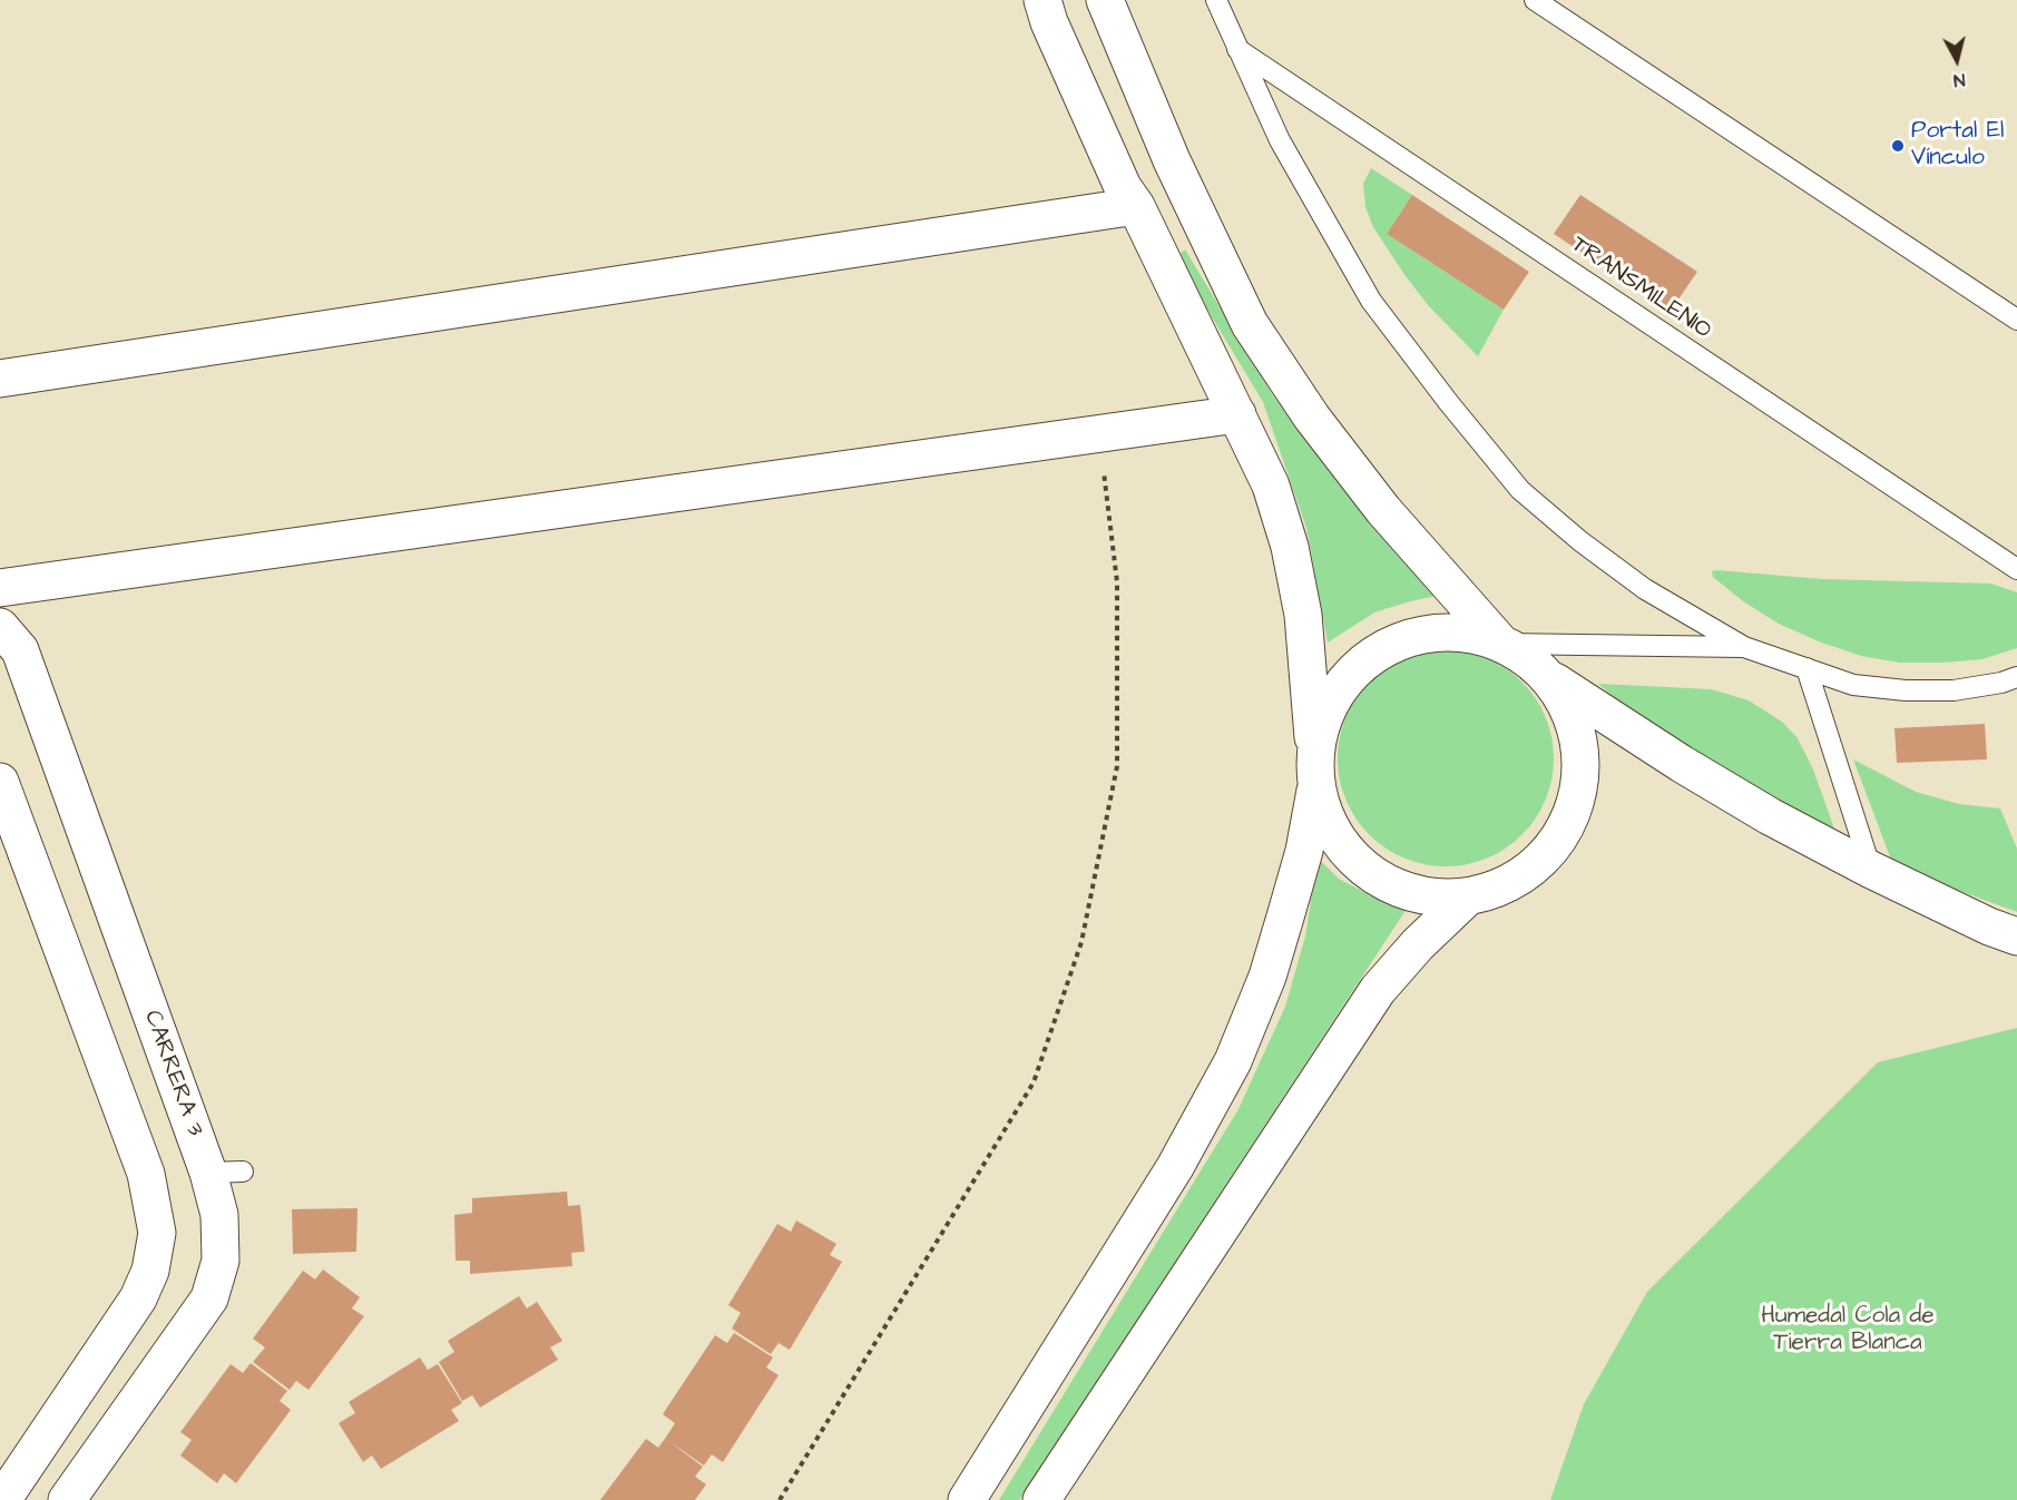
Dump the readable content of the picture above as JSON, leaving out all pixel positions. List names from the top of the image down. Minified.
{"streets":{"street":["CARRERA 3"],"lane":["TRANSMILENIO"]},"parks":["Humedal Cola de Tierra Blanca"],"places":["Portal El Vínculo"],"north":"bottom"}
